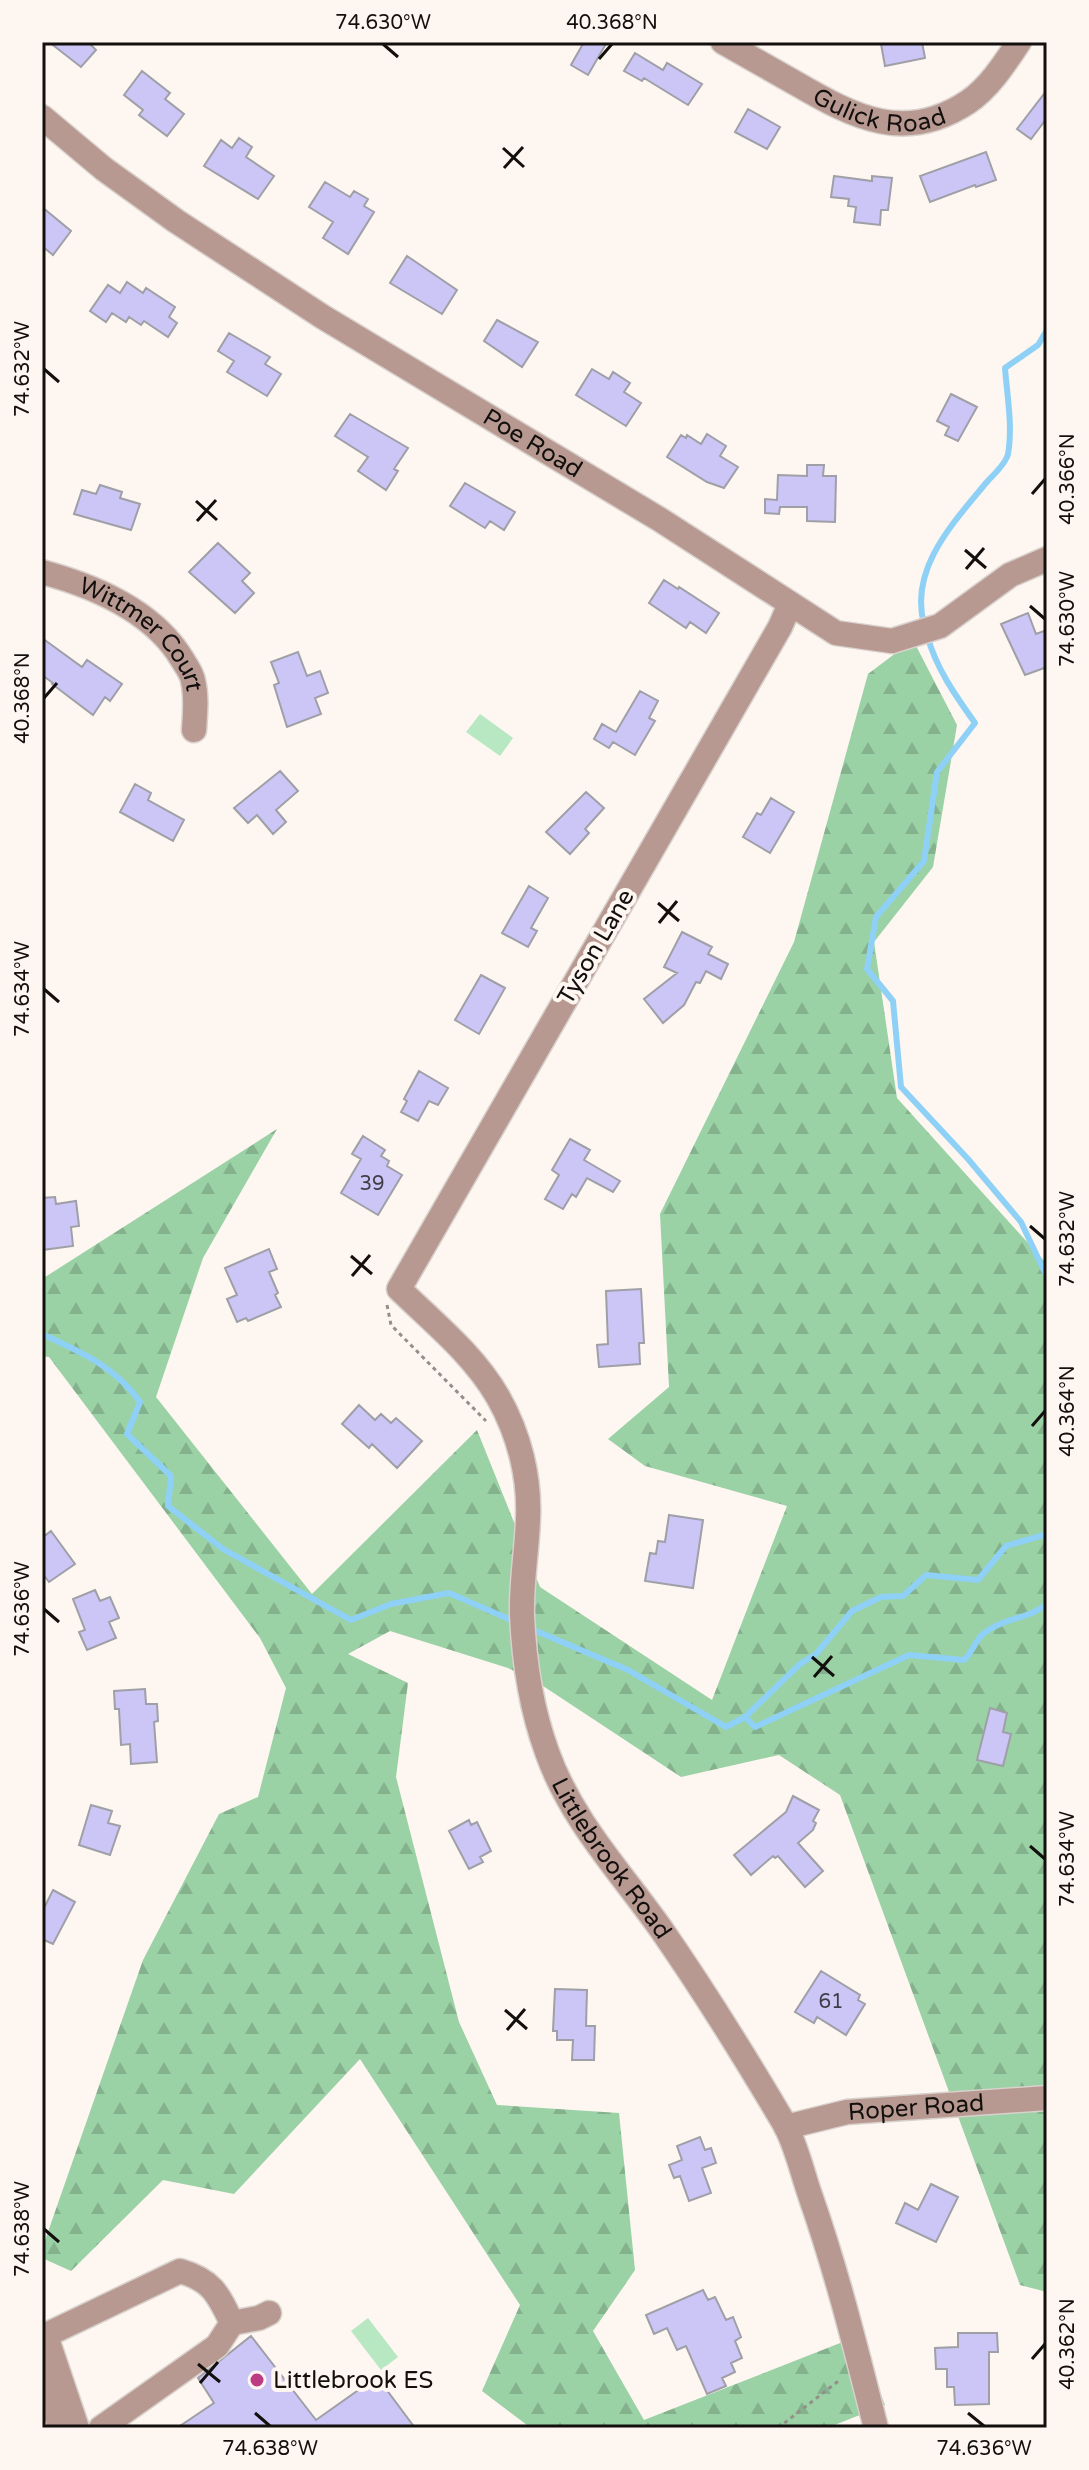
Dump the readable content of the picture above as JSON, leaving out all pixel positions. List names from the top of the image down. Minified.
{"streets":{"street":["Gulick Road","Poe Road","Wittmer Court","Tyson Lane","Littlebrook Road","Roper Road"]},"crossings":[["Poe Road","Tyson Lane"],["Tyson Lane","Littlebrook Road"],["Littlebrook Road","Roper Road"]],"places":["Littlebrook ES"],"house_numbers":["39","61"],"coordinates":["74.630°W","40.368°N","74.632°W","40.366°N","74.634°W","40.364°N","74.636°W","74.638°W","40.362°N"]}
